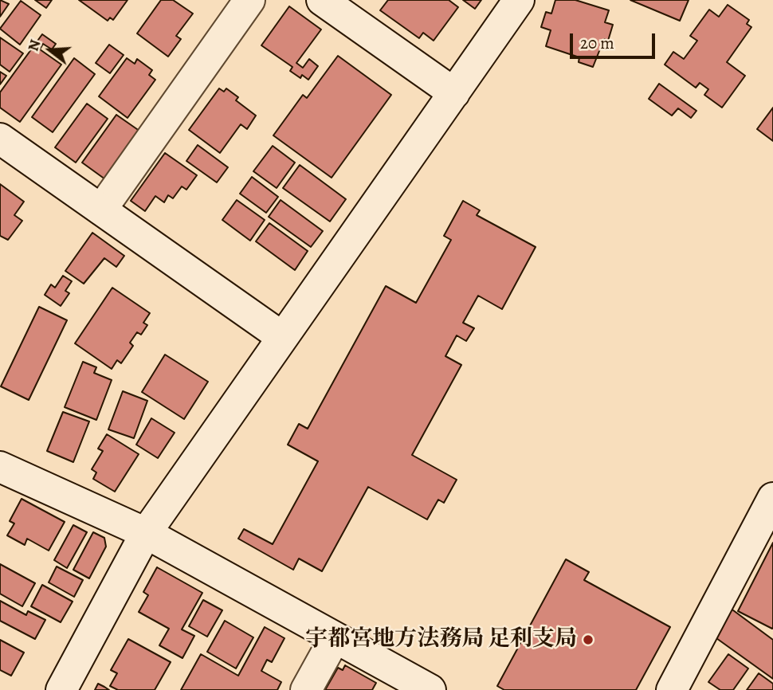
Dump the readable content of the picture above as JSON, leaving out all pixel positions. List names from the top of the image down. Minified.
{"places":["宇都宮地方法務局 足利支局"],"scale_bar":"20 m","north":"left"}
